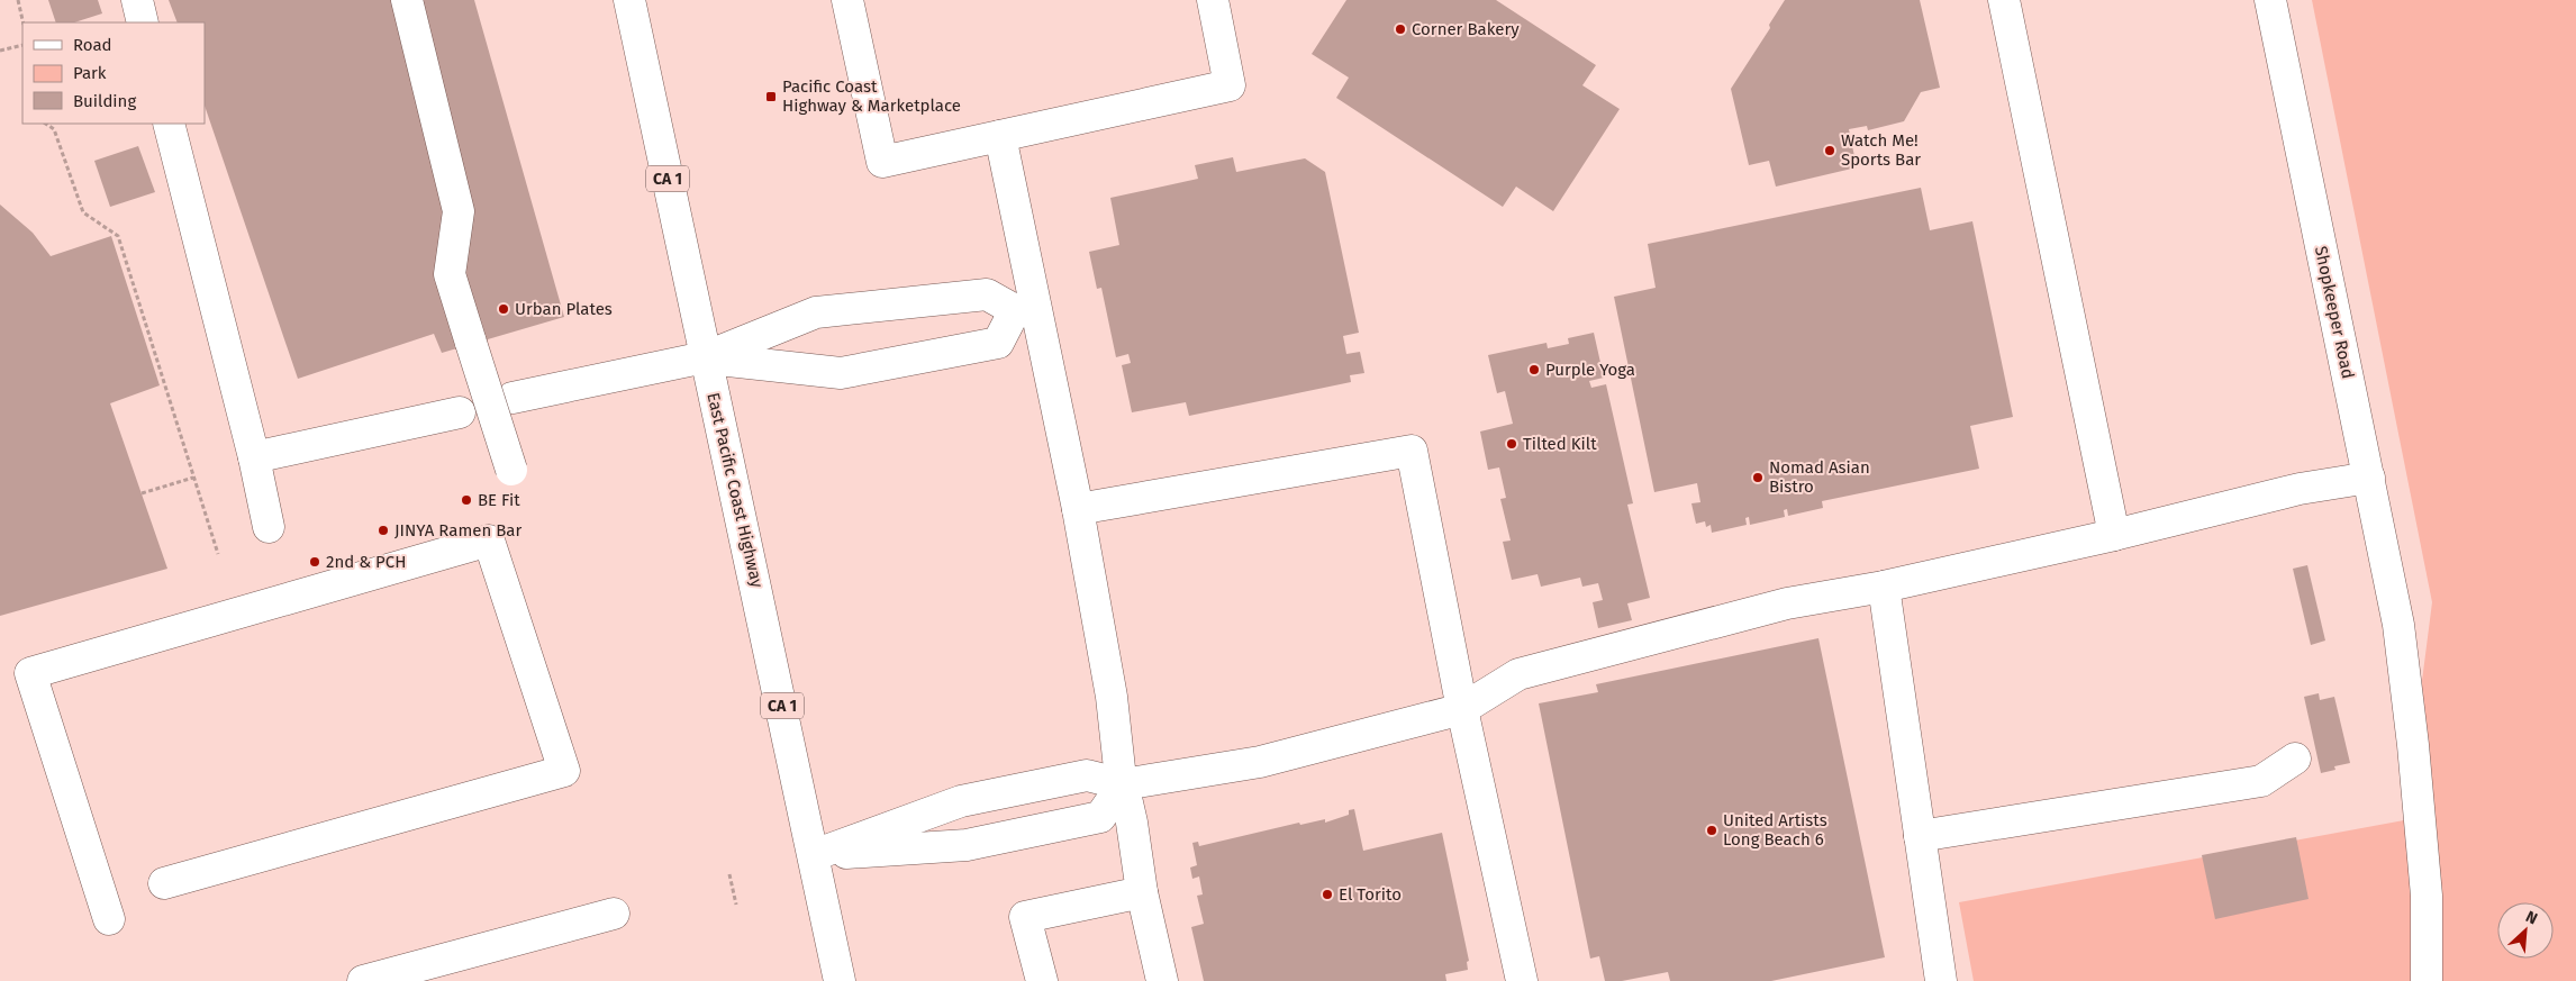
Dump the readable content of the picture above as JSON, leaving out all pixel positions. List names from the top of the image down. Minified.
{"streets":{"main road":["CA 1","Shopkeeper Road","East Pacific Coast Highway"]},"places":{"other":["Corner Bakery","Watch Me! Sports Bar","Urban Plates","Purple Yoga","Tilted Kilt","Nomad Asian Bistro","BE Fit","JINYA Ramen Bar","2nd & PCH","United Artists Long Beach 6","El Torito"],"transit":["Pacific Coast Highway & Marketplace"]},"legend":["Road","Park","Building"],"north":"top right"}
